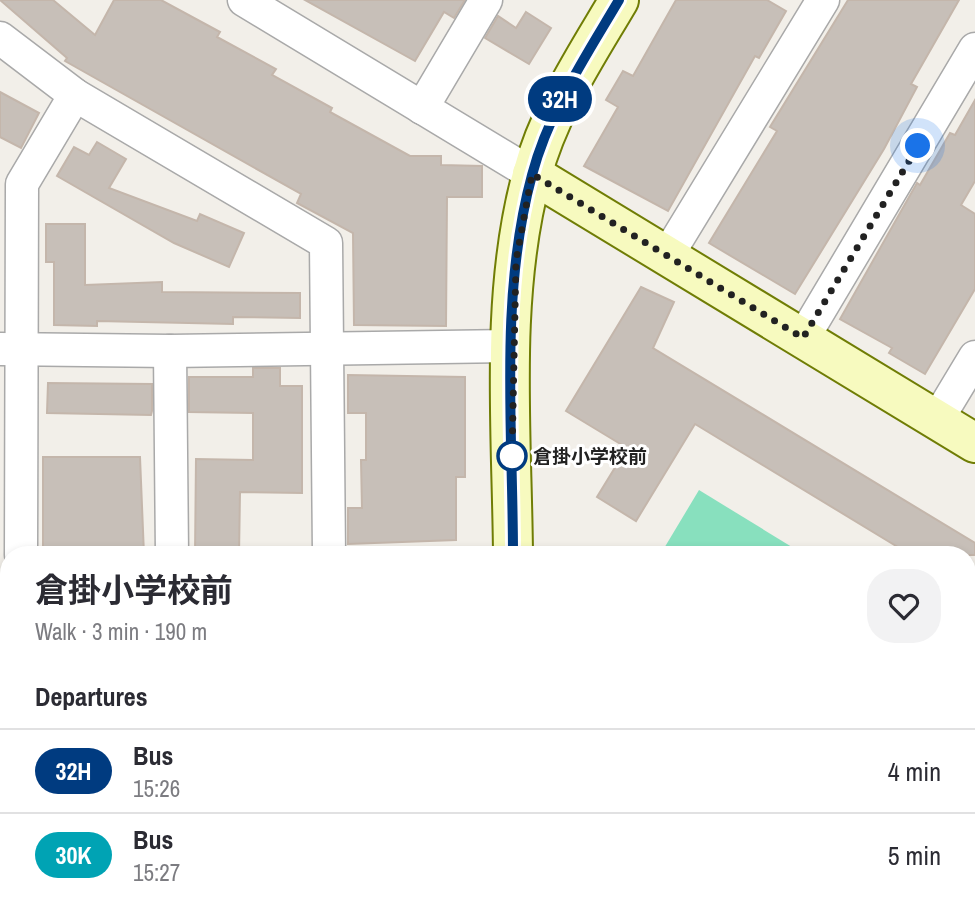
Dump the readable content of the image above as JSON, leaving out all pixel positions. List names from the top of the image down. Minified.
{"places":["倉掛小学校前"],"lines":["bus line 32H"],"page":{"on_map":"32H","heading":[["倉掛小学校前","Walk · 3 min · 190 m"],"Departures"],"list":[{"mark":"32H","name":"Bus","note":"15:26","value":"4 min"},{"mark":"30K","name":"Bus","note":"15:27","value":"5 min"}]}}
